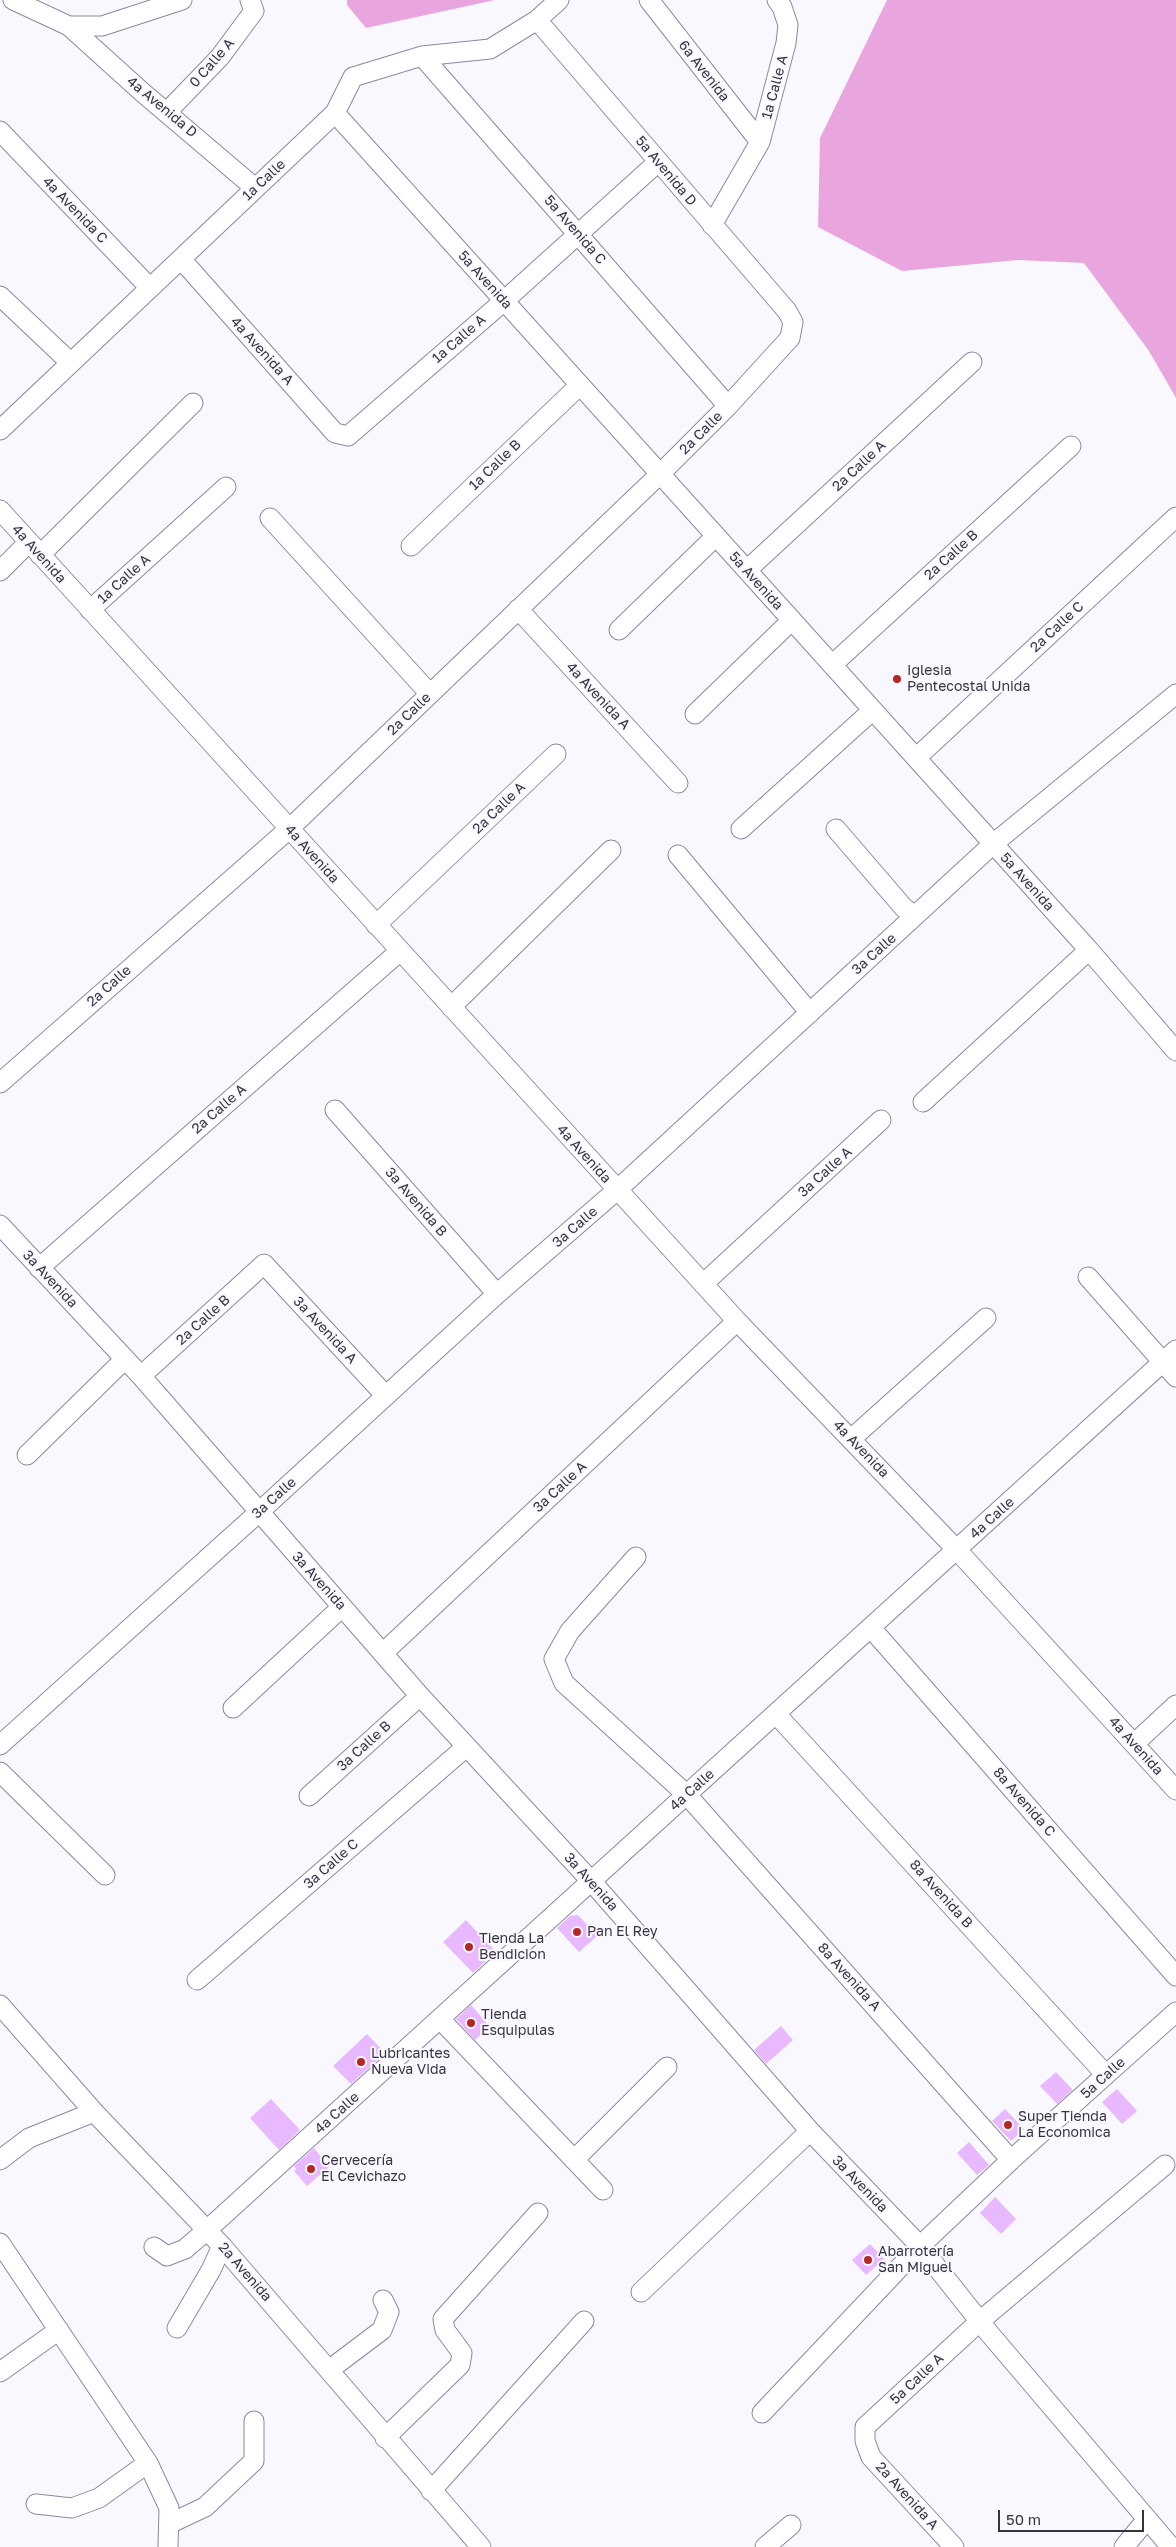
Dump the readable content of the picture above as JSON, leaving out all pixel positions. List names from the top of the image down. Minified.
{"streets":{"street":["0 Calle A","6a Avenida","1a Calle A","4a Avenida D","5a Avenida D","1a Calle","4a Avenida C","5a Avenida C","5a Avenida","4a Avenida A","2a Calle","1a Calle B","2a Calle A","4a Avenida","2a Calle B","2a Calle C","3a Calle","3a Calle A","3a Avenida B","3a Avenida","3a Avenida A","4a Calle","3a Calle B","8a Avenida C","3a Calle C","8a Avenida B","8a Avenida A","5a Calle","2a Avenida","5a Calle A","2a Avenida A"]},"crossings":[["0 Calle A","4a Avenida D"],["6a Avenida","1a Calle A"],["1a Calle A","5a Avenida D"],["1a Calle A","5a Avenida C"],["1a Calle A","5a Avenida"],["1a Calle A","4a Avenida A"],["1a Calle A","4a Avenida"],["4a Avenida D","1a Calle"],["5a Avenida D","1a Calle"],["5a Avenida D","2a Calle"],["1a Calle","4a Avenida C"],["1a Calle","5a Avenida C"],["1a Calle","5a Avenida"],["1a Calle","4a Avenida A"],["5a Avenida C","2a Calle"],["5a Avenida","2a Calle"],["5a Avenida","1a Calle B"],["5a Avenida","2a Calle A"],["5a Avenida","2a Calle B"],["5a Avenida","2a Calle C"],["5a Avenida","3a Calle"],["4a Avenida A","2a Calle"],["2a Calle","4a Avenida"],["2a Calle A","4a Avenida"],["2a Calle A","3a Avenida"],["4a Avenida","3a Calle"],["4a Avenida","3a Calle A"],["4a Avenida","4a Calle"],["2a Calle B","3a Avenida"],["2a Calle B","3a Avenida A"],["3a Calle","3a Avenida B"],["3a Calle","3a Avenida"],["3a Calle","3a Avenida A"],["3a Calle A","3a Avenida"],["3a Avenida","4a Calle"],["3a Avenida","3a Calle B"],["3a Avenida","3a Calle C"],["3a Avenida","5a Calle"],["3a Avenida","5a Calle A"],["4a Calle","8a Avenida C"],["4a Calle","8a Avenida B"],["4a Calle","8a Avenida A"],["4a Calle","2a Avenida"],["8a Avenida B","5a Calle"],["8a Avenida A","5a Calle"],["5a Calle A","2a Avenida A"]],"places":["Iglesia Pentecostal Unida","Pan El Rey","Tienda La Bendicion","Tienda Esquipulas","Lubricantes Nueva Vida","Super Tienda La Economica","Cervecería El Cevichazo","Abarrotería San Miguel"],"scale_bar":"50 m"}
